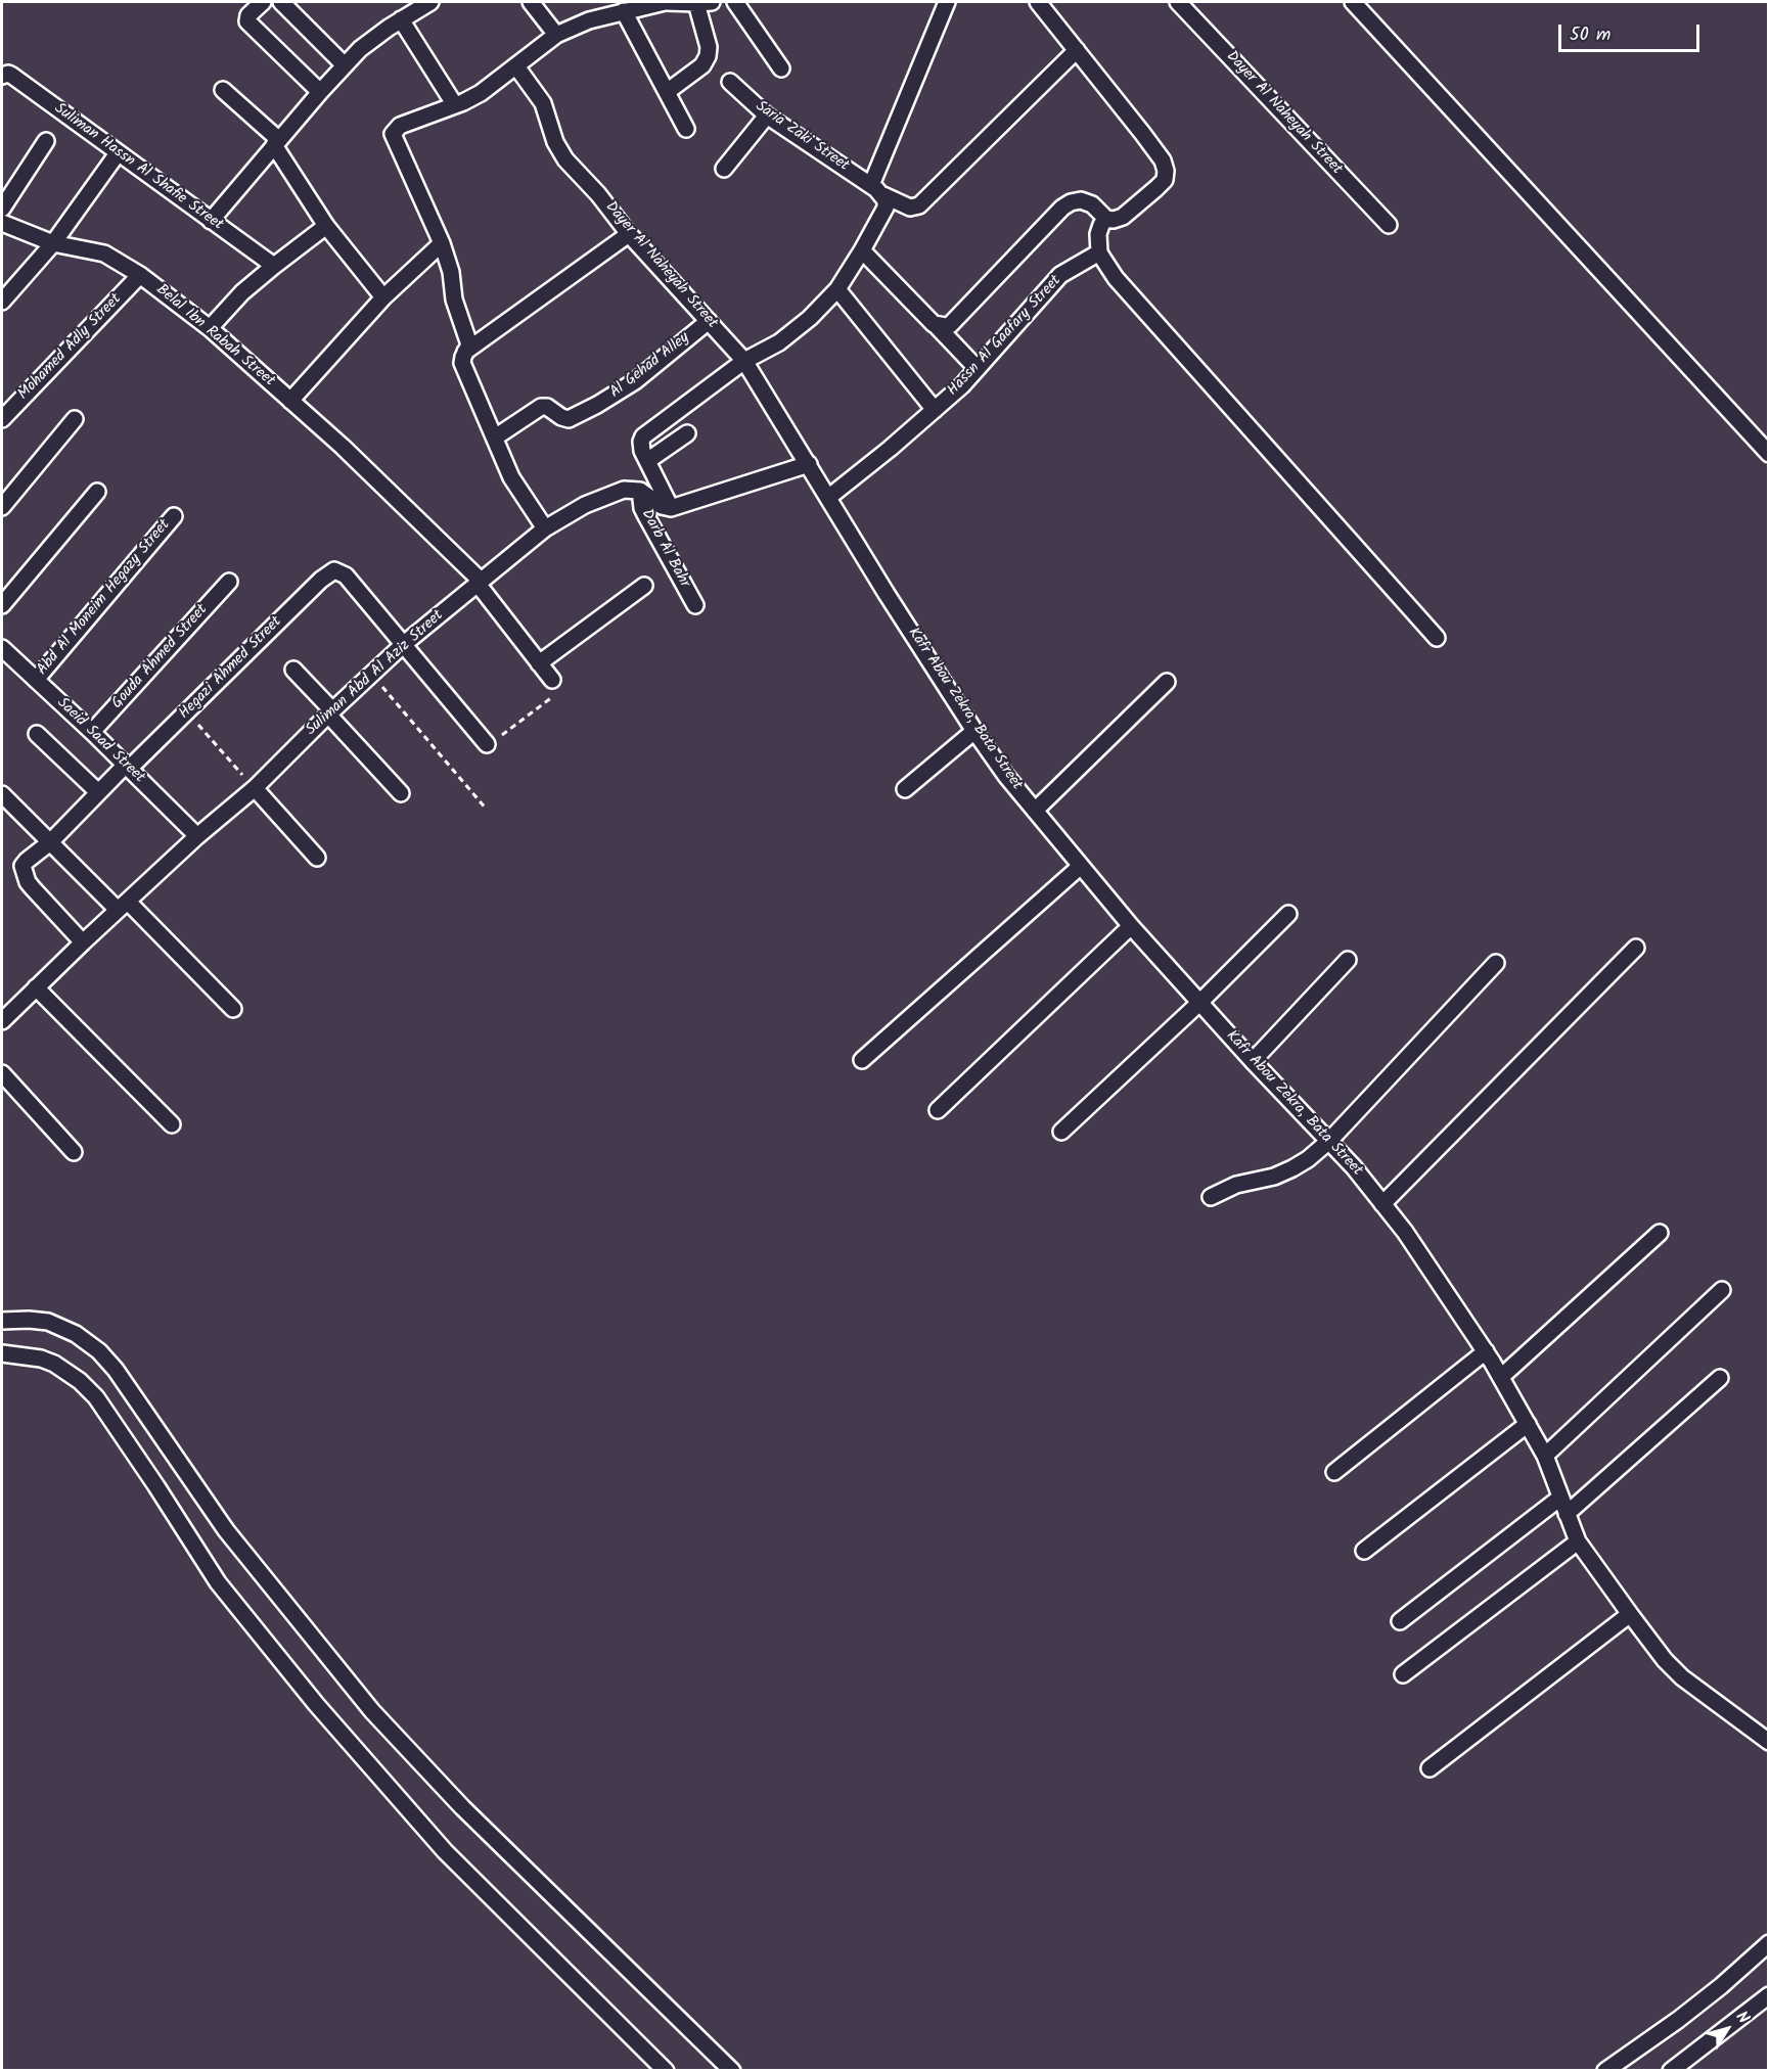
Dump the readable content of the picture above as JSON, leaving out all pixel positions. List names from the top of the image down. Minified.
{"streets":{"street":["Dayer Al Naheyah Street","Saria Zaki Street","Suliman Hassn Al Shafie Street","Belal Ibn Rabah Street","Hassn Al Gaafary Street","Mohamed Adly Street","Al Gehad Alley","Darb Al Bahr","Abd Al Moneim Hegazy Street","Gouda Ahmed Street","Hegazi Ahmed Street","Suliman Abd Al Aziz Street","Kafr Abou Zekra, Bata Street","Saeid Saad Street"]},"crossings":[["Dayer Al Naheyah Street","Al Gehad Alley"],["Dayer Al Naheyah Street","Kafr Abou Zekra, Bata Street"],["Belal Ibn Rabah Street","Mohamed Adly Street"],["Belal Ibn Rabah Street","Suliman Abd Al Aziz Street"],["Hassn Al Gaafary Street","Kafr Abou Zekra, Bata Street"],["Darb Al Bahr","Suliman Abd Al Aziz Street"],["Abd Al Moneim Hegazy Street","Saeid Saad Street"],["Gouda Ahmed Street","Saeid Saad Street"],["Hegazi Ahmed Street","Suliman Abd Al Aziz Street"],["Hegazi Ahmed Street","Saeid Saad Street"],["Suliman Abd Al Aziz Street","Saeid Saad Street"]],"scale_bar":"50 m","north":"top right"}
